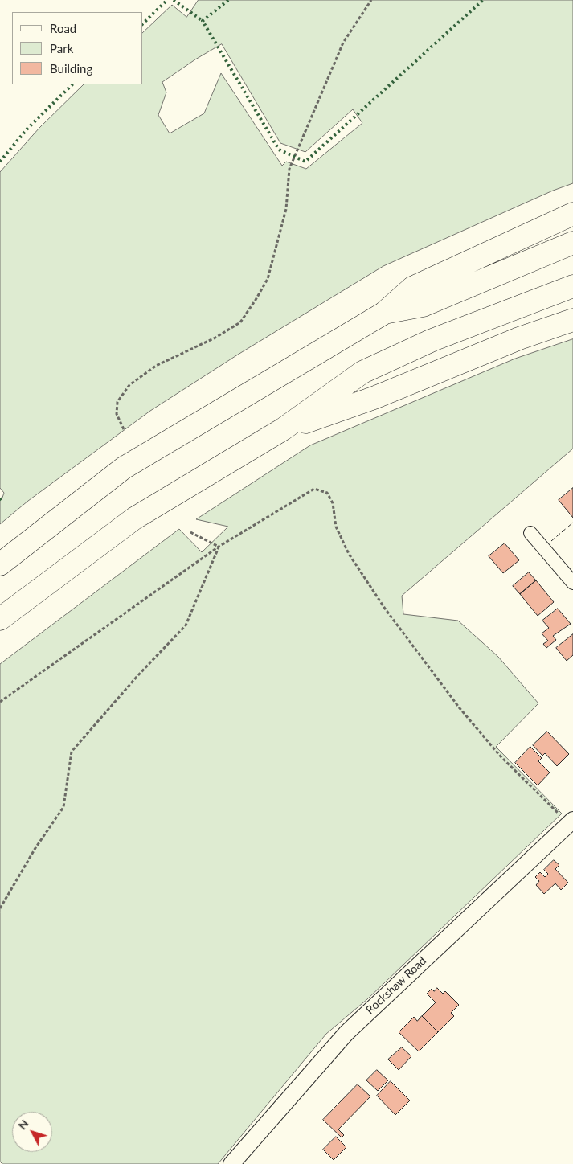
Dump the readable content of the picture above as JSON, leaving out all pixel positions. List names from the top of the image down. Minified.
{"streets":{"street":["Rockshaw Road"]},"legend":["Road","Park","Building"],"north":"top left"}
